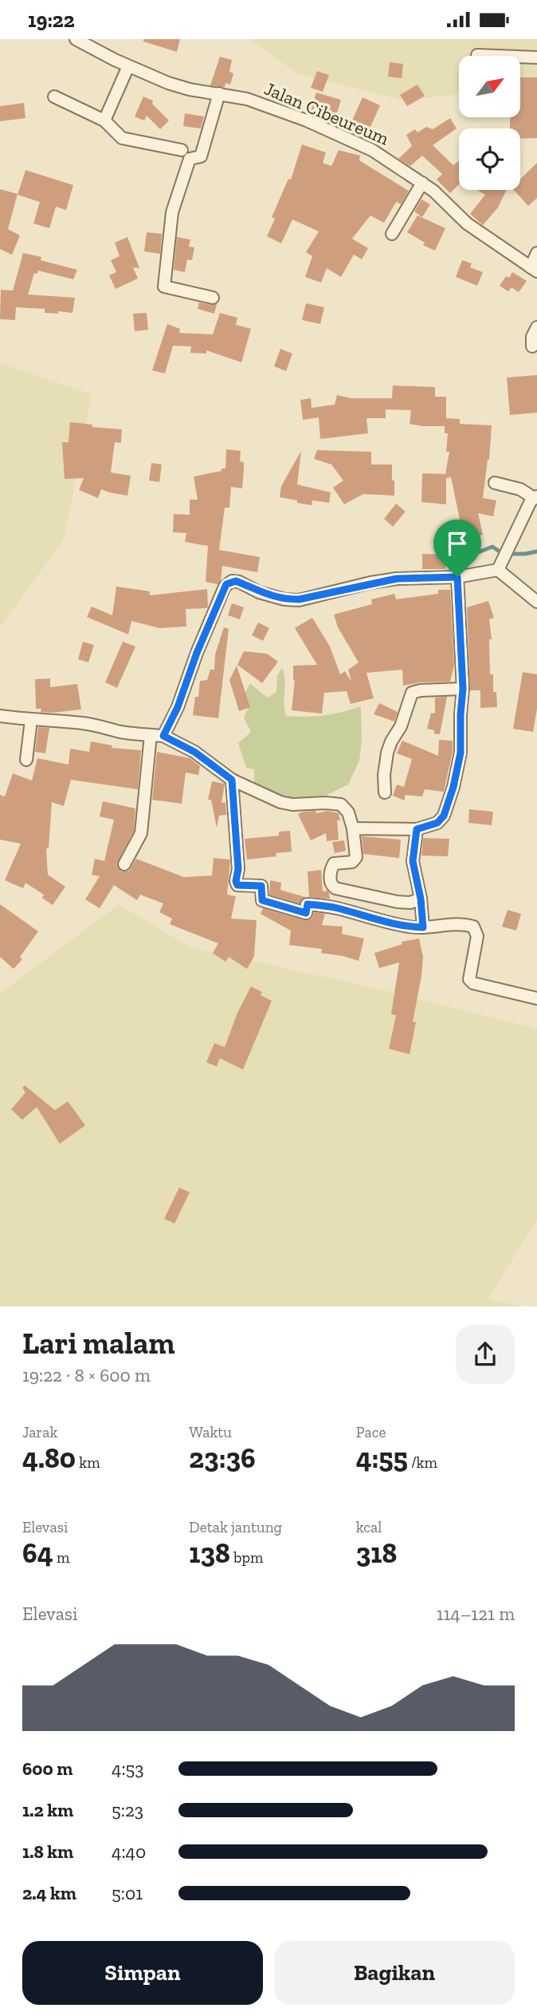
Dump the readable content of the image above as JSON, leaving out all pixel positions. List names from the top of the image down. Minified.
{"streets":{"street":["Jalan Cibeureum"]},"north":"top right","page":{"status":"19:22","heading":["Lari malam","19:22 · 8 × 600 m"],"stats":[["Jarak","4.80 km"],["Waktu","23:36"],["Pace","4:55 /km"],["Elevasi","64 m"],["Detak jantung","138 bpm"],["kcal","318"]],"chart":["Elevasi","114–121 m"],"list":[{"name":"600 m","note":"4:53"},{"name":"1.2 km","note":"5:23"},{"name":"1.8 km","note":"4:40"},{"name":"2.4 km","note":"5:01"}],"buttons":["Simpan","Bagikan"]}}
